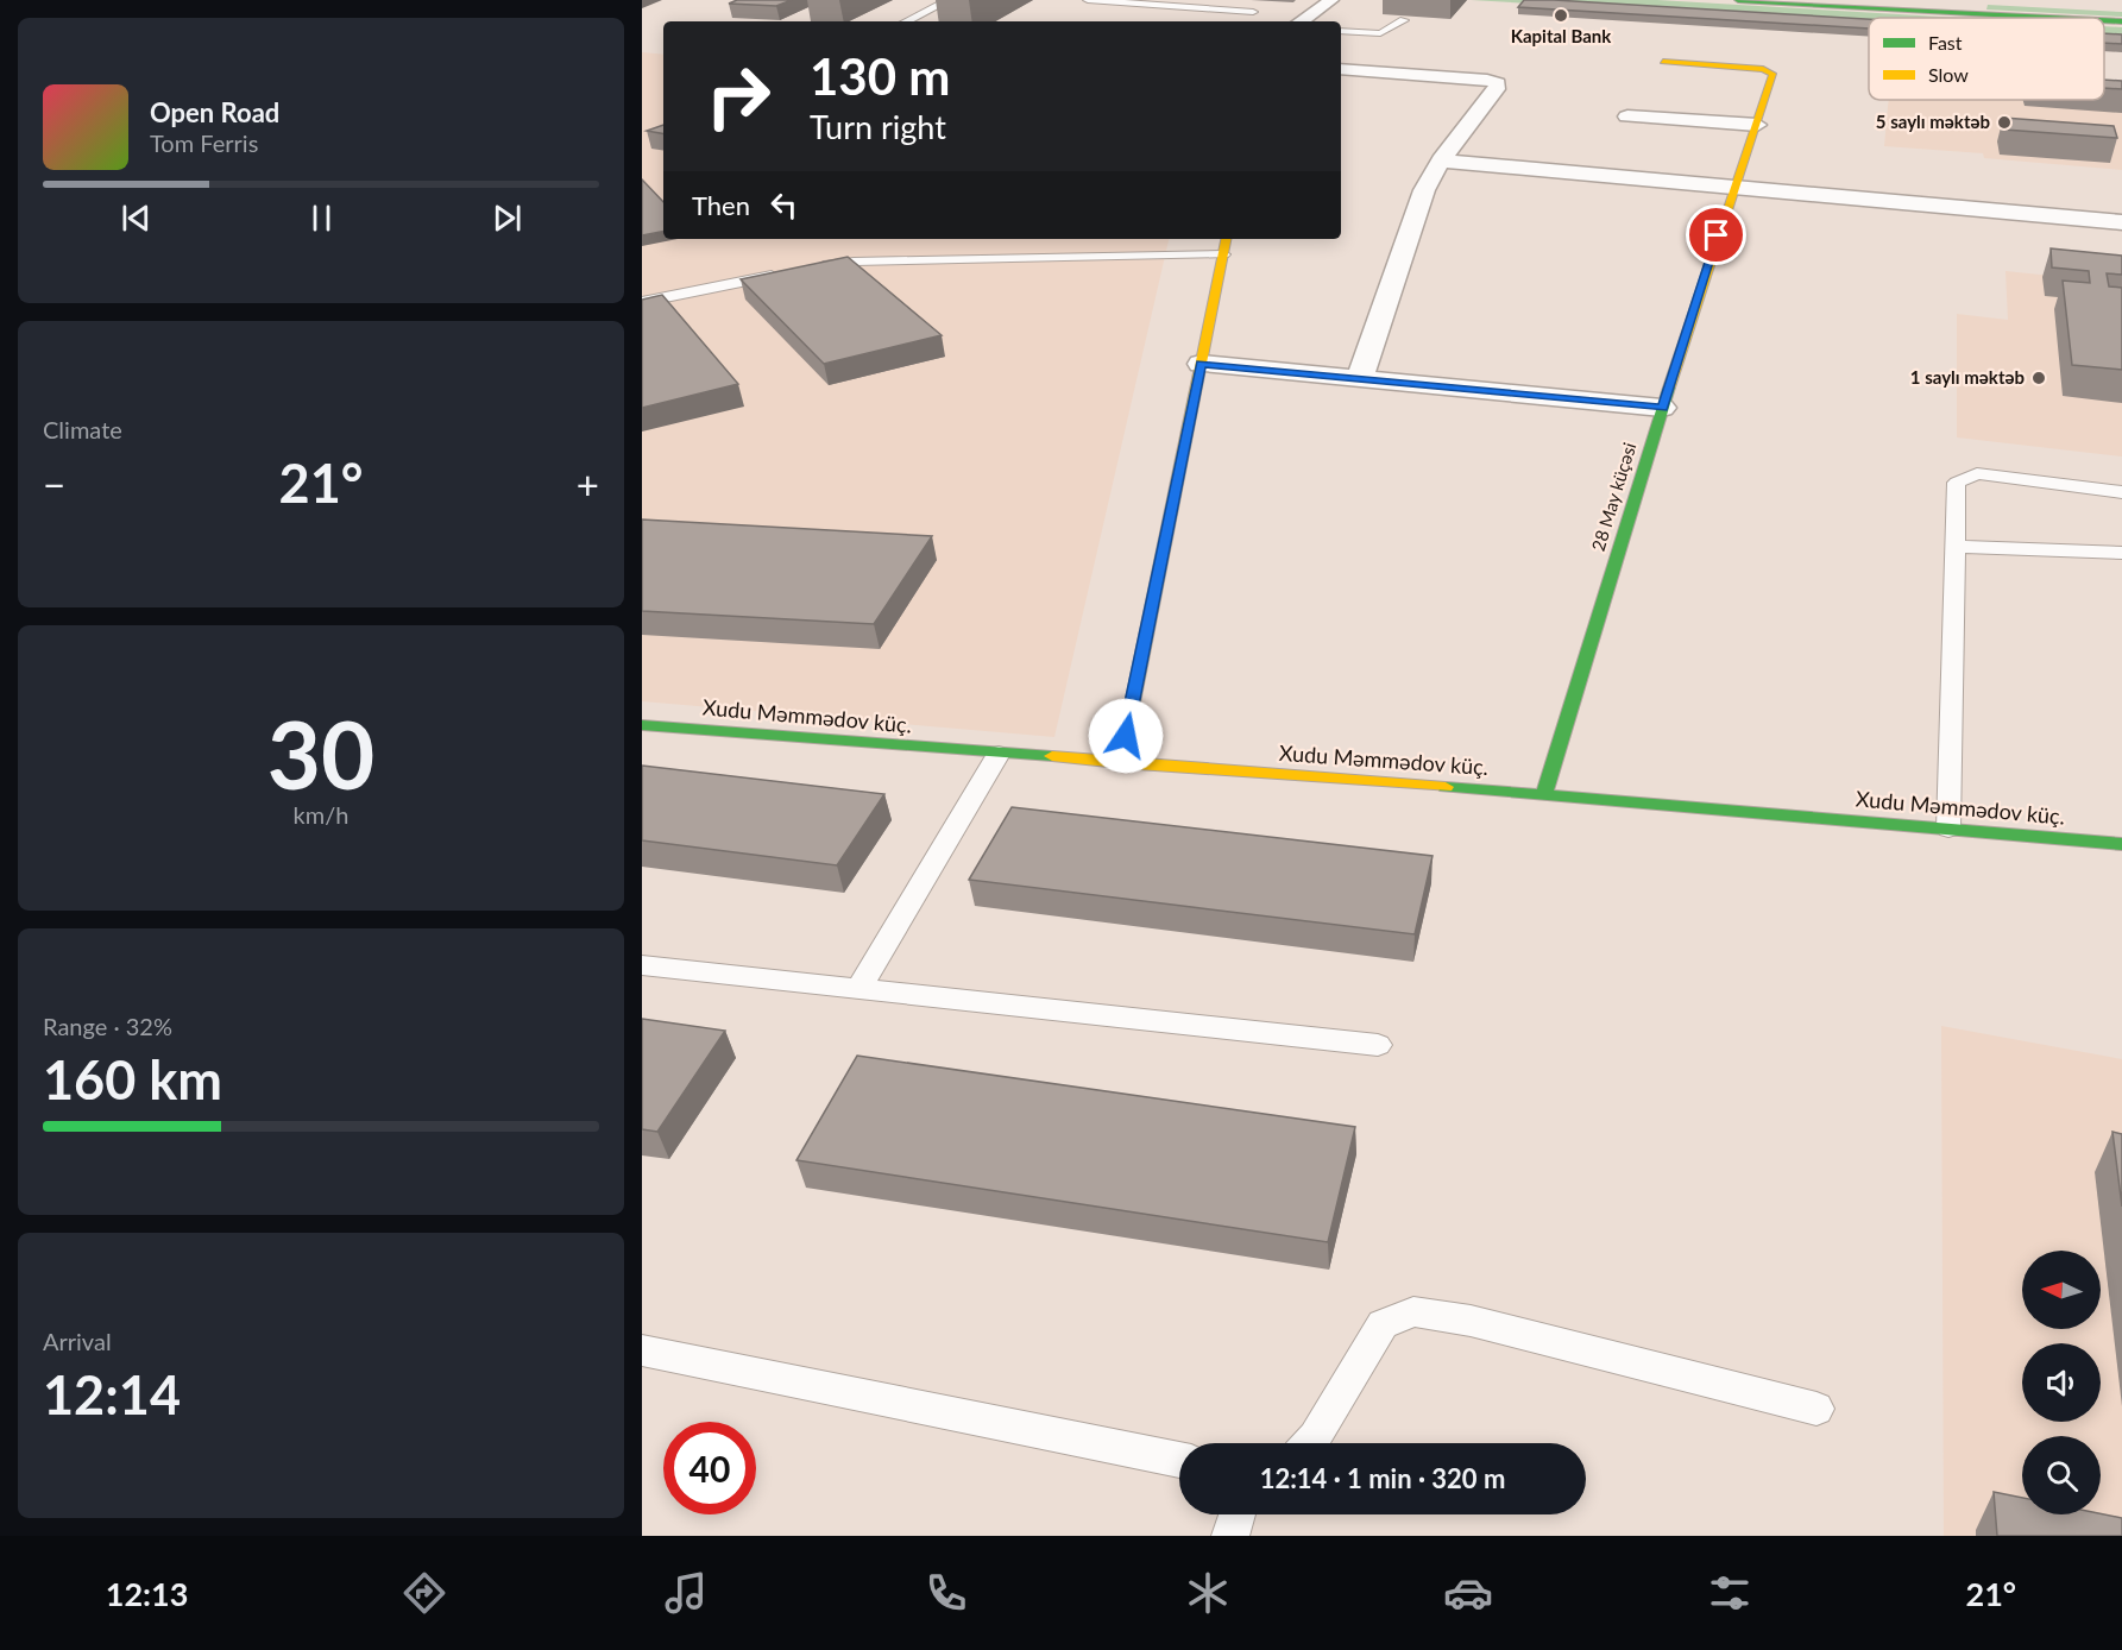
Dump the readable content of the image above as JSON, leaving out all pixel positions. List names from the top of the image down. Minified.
{"streets":{"street":["28 May küçəsi","Xudu Məmmədov küç."]},"crossings":[["28 May küçəsi","Xudu Məmmədov küç."]],"places":["Kapital Bank","5 saylı məktəb","1 saylı məktəb"],"legend":["Fast","Slow"],"north":"left","page":{"turn":["130 m","Turn right"],"song":["Open Road","Tom Ferris"],"then":"Then","tile":["Climate",["30","km/h"],["Range · 32%","160 km"],["Arrival","12:14"]],"heat":["−","21°","+"],"limit":"40","trip":"12:14 · 1 min · 320 m","tabs":["12:13","21°"]}}
